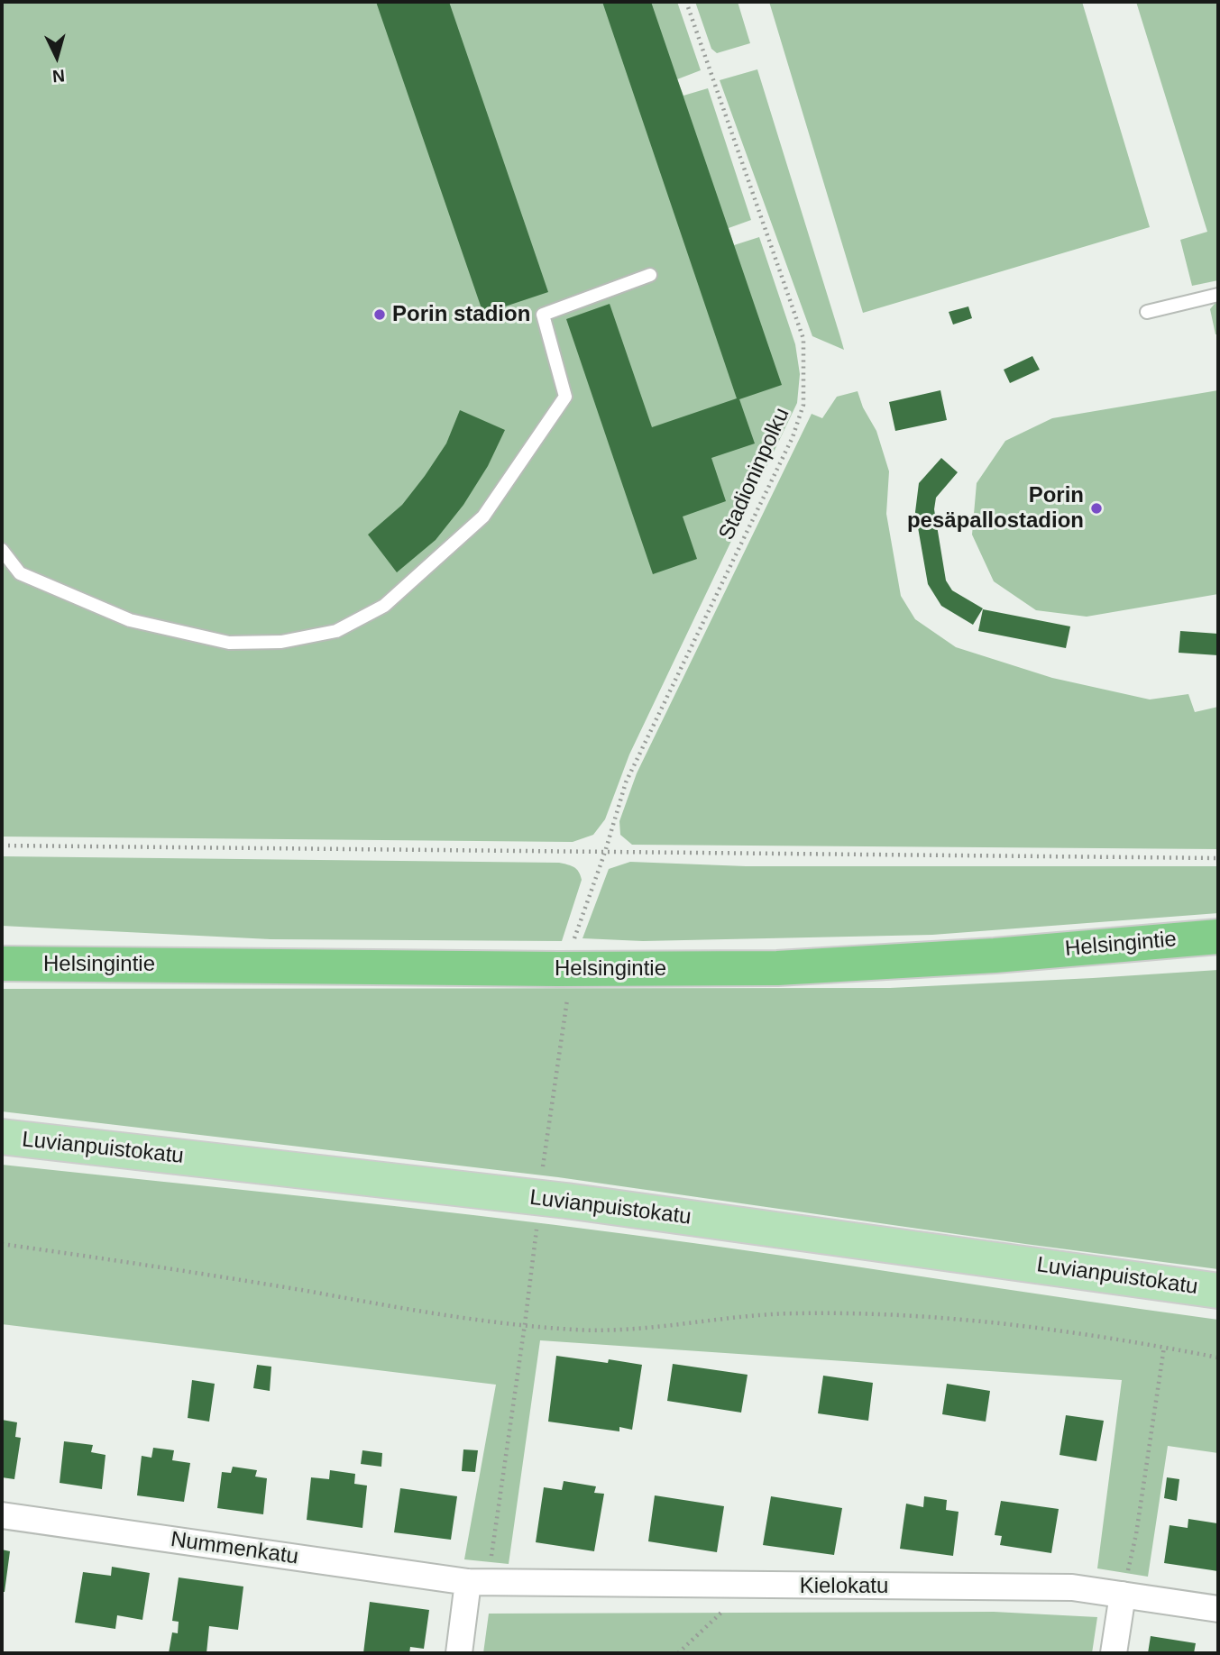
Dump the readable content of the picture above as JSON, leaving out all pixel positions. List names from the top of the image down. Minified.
{"streets":{"highway":["Helsingintie"],"main road":["Luvianpuistokatu"],"street":["Nummenkatu","Kielokatu"],"path":["Stadioninpolku"]},"crossings":[["Nummenkatu","Kielokatu"]],"places":["Porin stadion","Porin pesäpallostadion"],"north":"bottom"}
